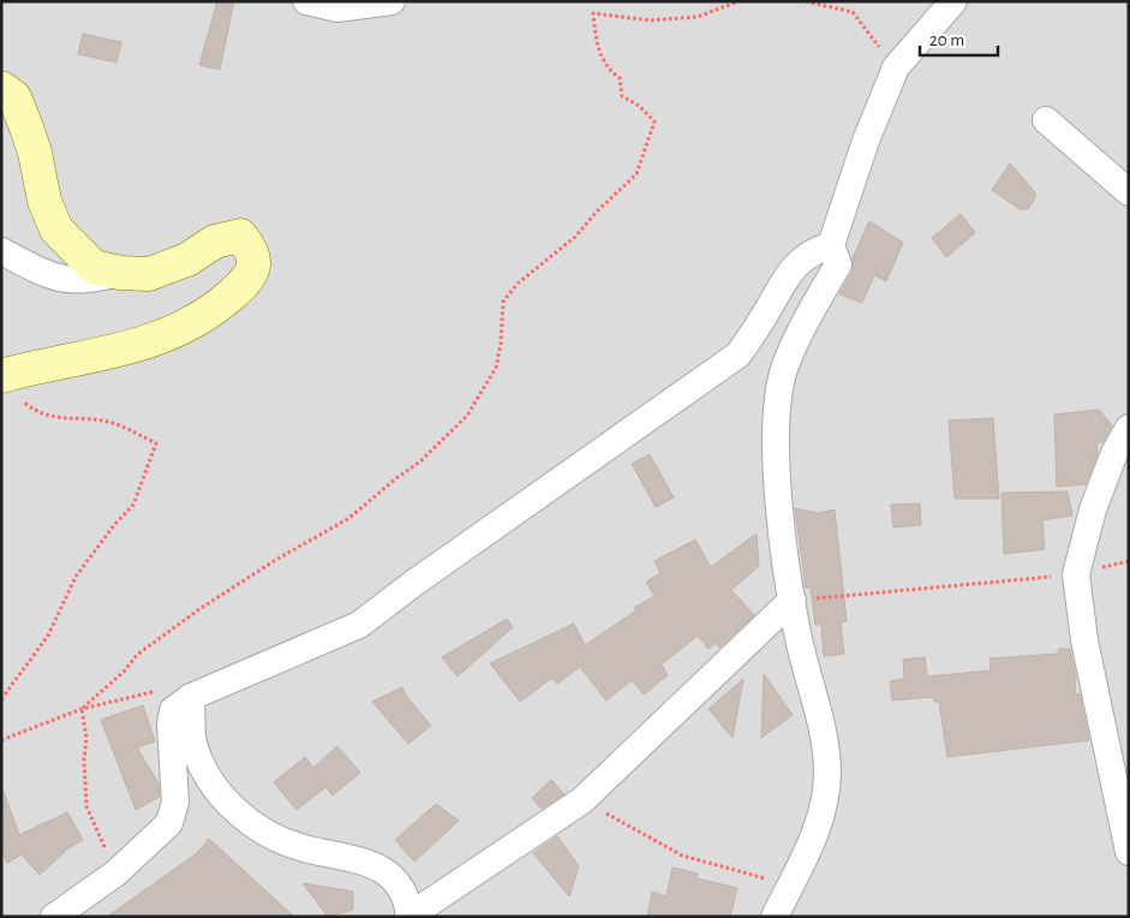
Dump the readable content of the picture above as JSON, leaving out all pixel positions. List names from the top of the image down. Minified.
{"scale_bar":"20 m"}
